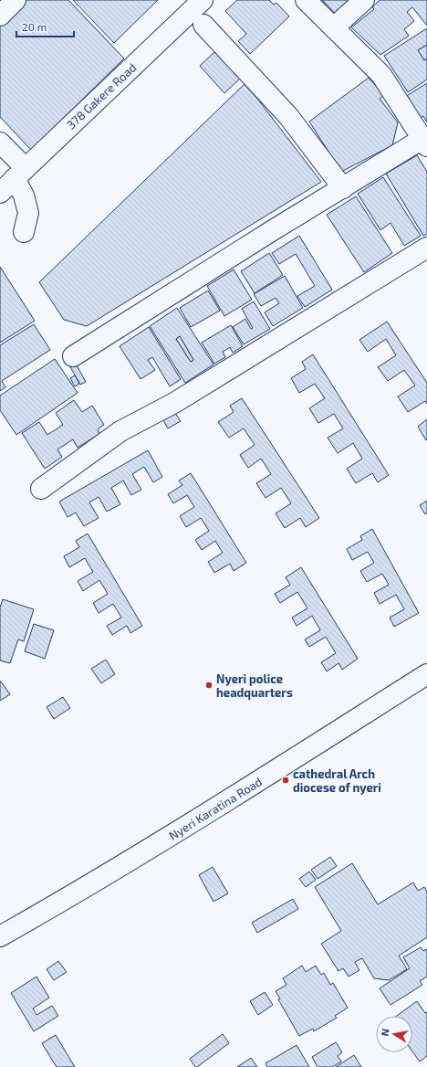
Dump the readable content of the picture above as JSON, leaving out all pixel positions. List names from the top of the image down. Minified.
{"streets":{"main road":["378 Gakere Road","Nyeri Karatina Road"]},"places":["Nyeri police headquarters","cathedral Arch diocese of nyeri"],"scale_bar":"20 m","north":"left"}
